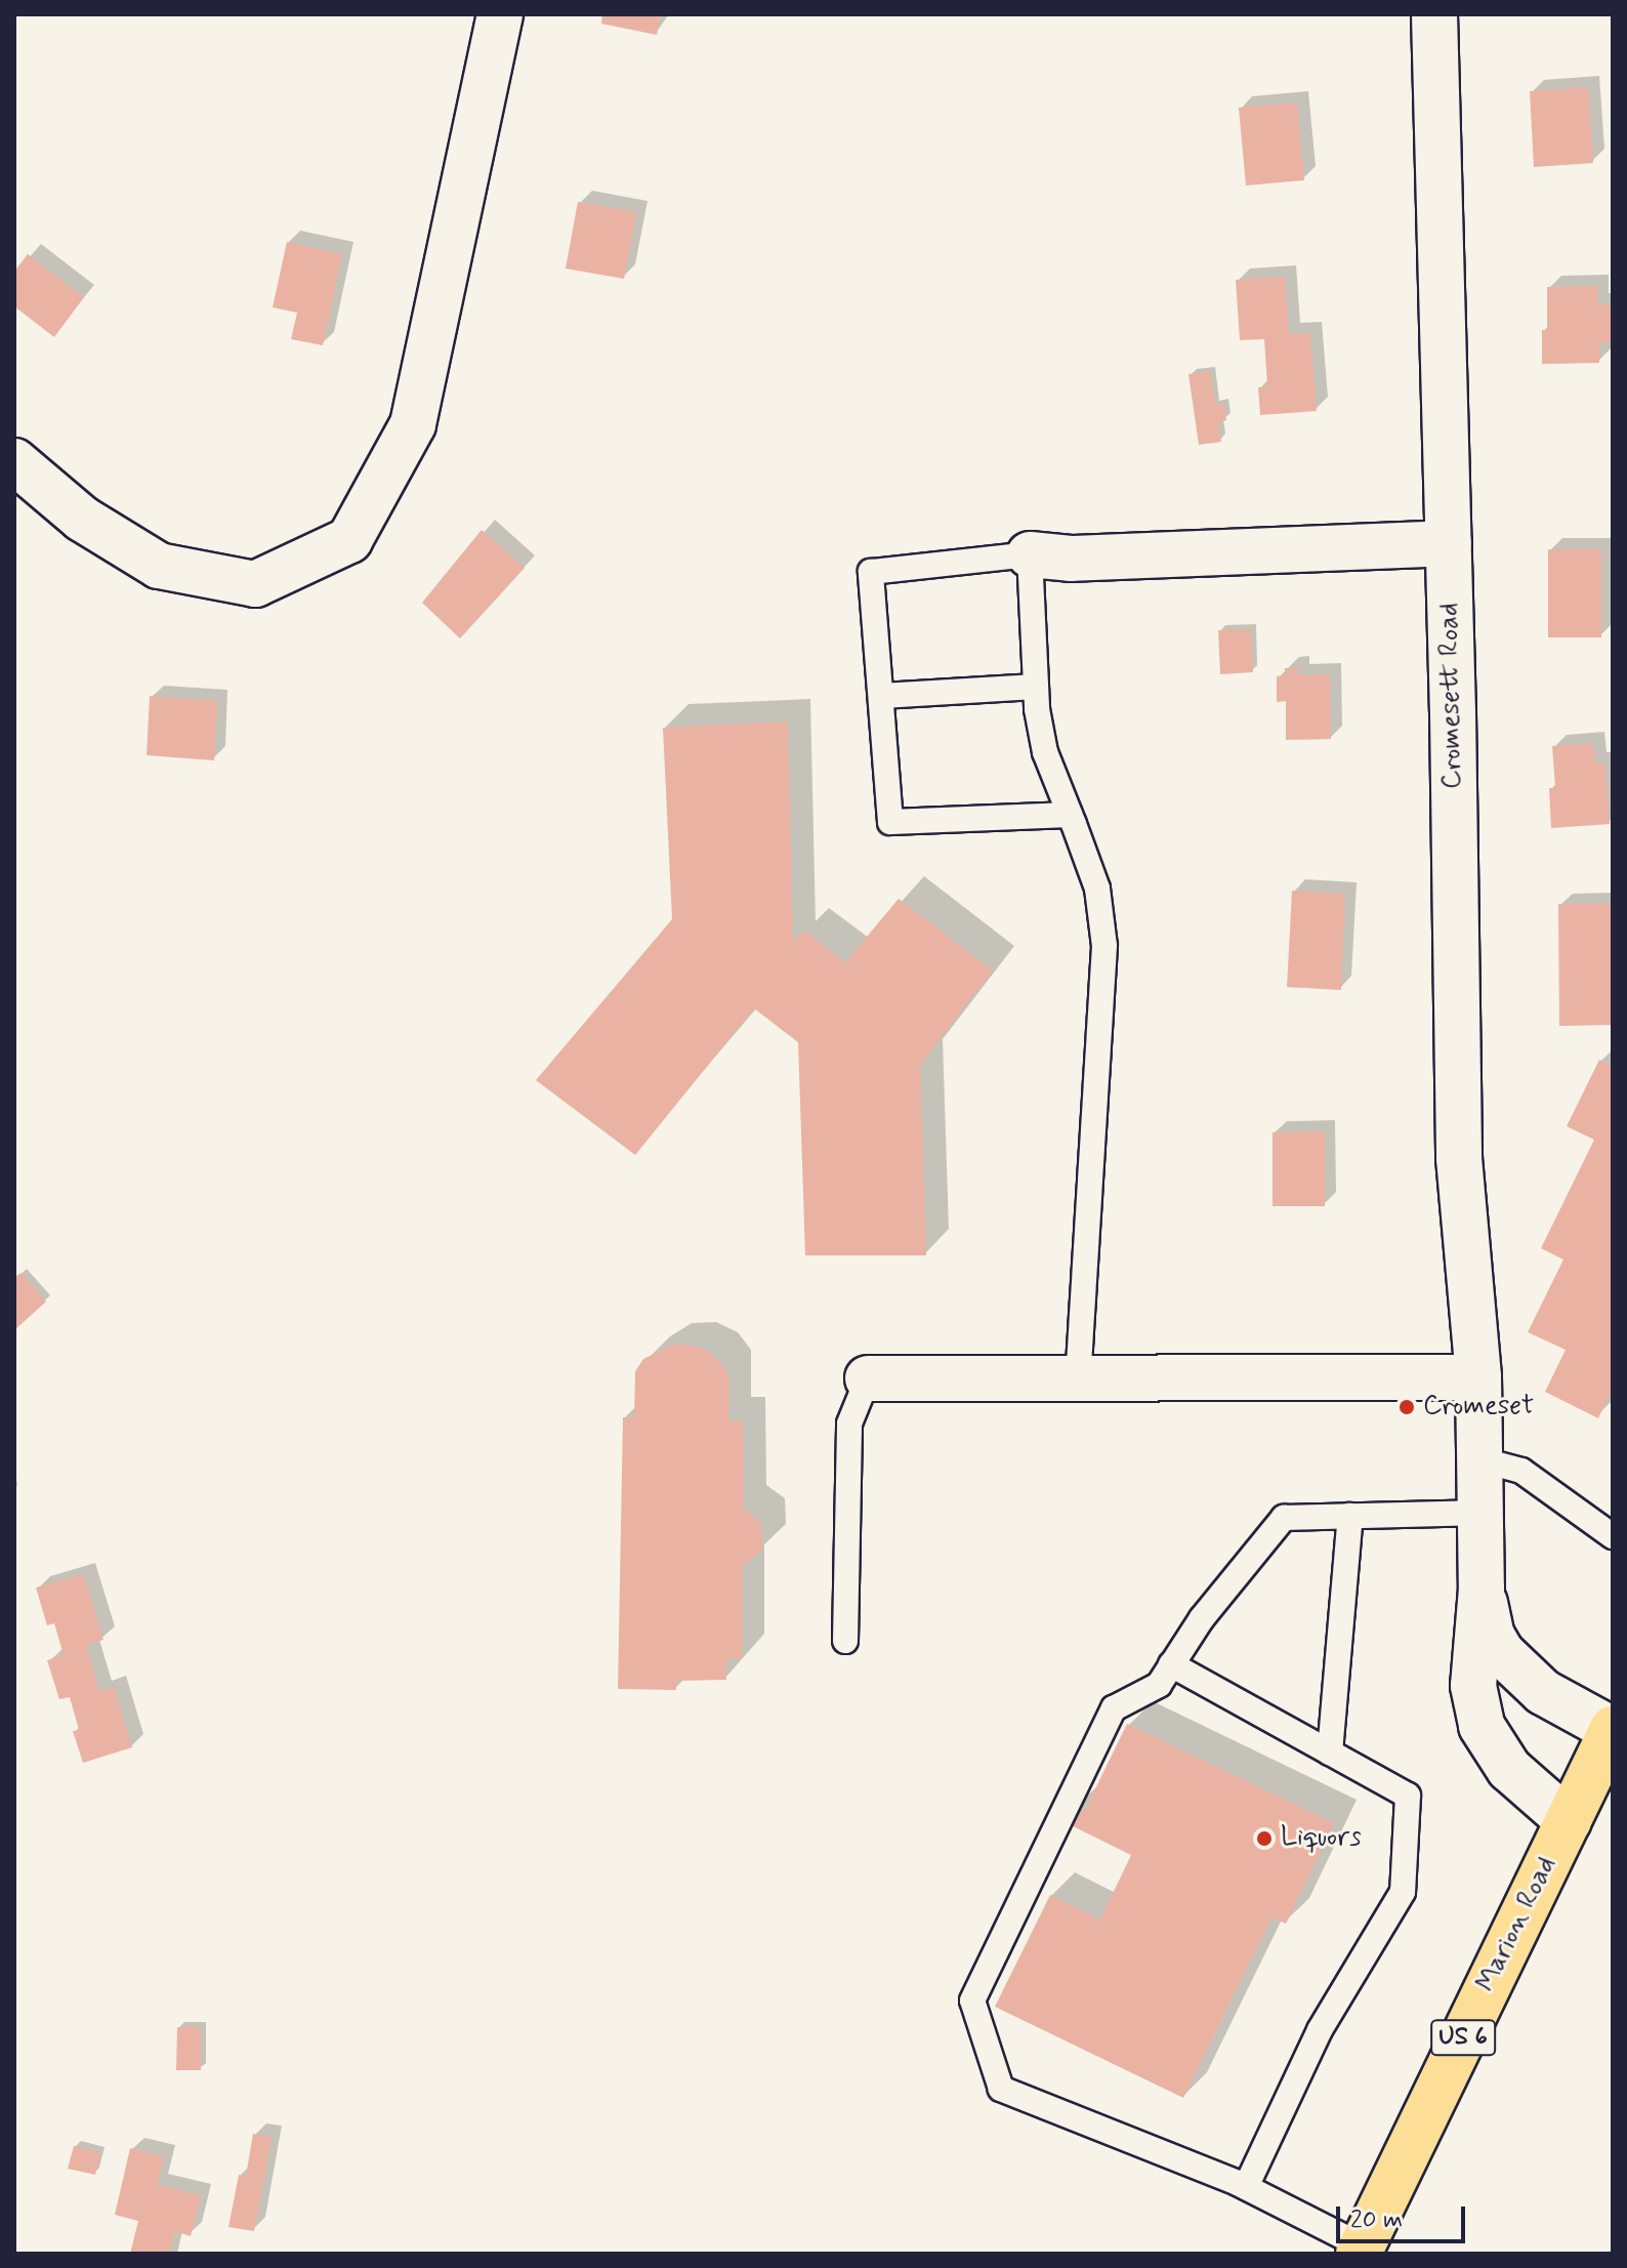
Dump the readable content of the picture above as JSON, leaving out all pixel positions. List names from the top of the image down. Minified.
{"streets":{"main road":["Marion Road","US 6"],"street":["Cromesett Road"]},"places":["Cromeset","Liquors"],"scale_bar":"20 m"}
